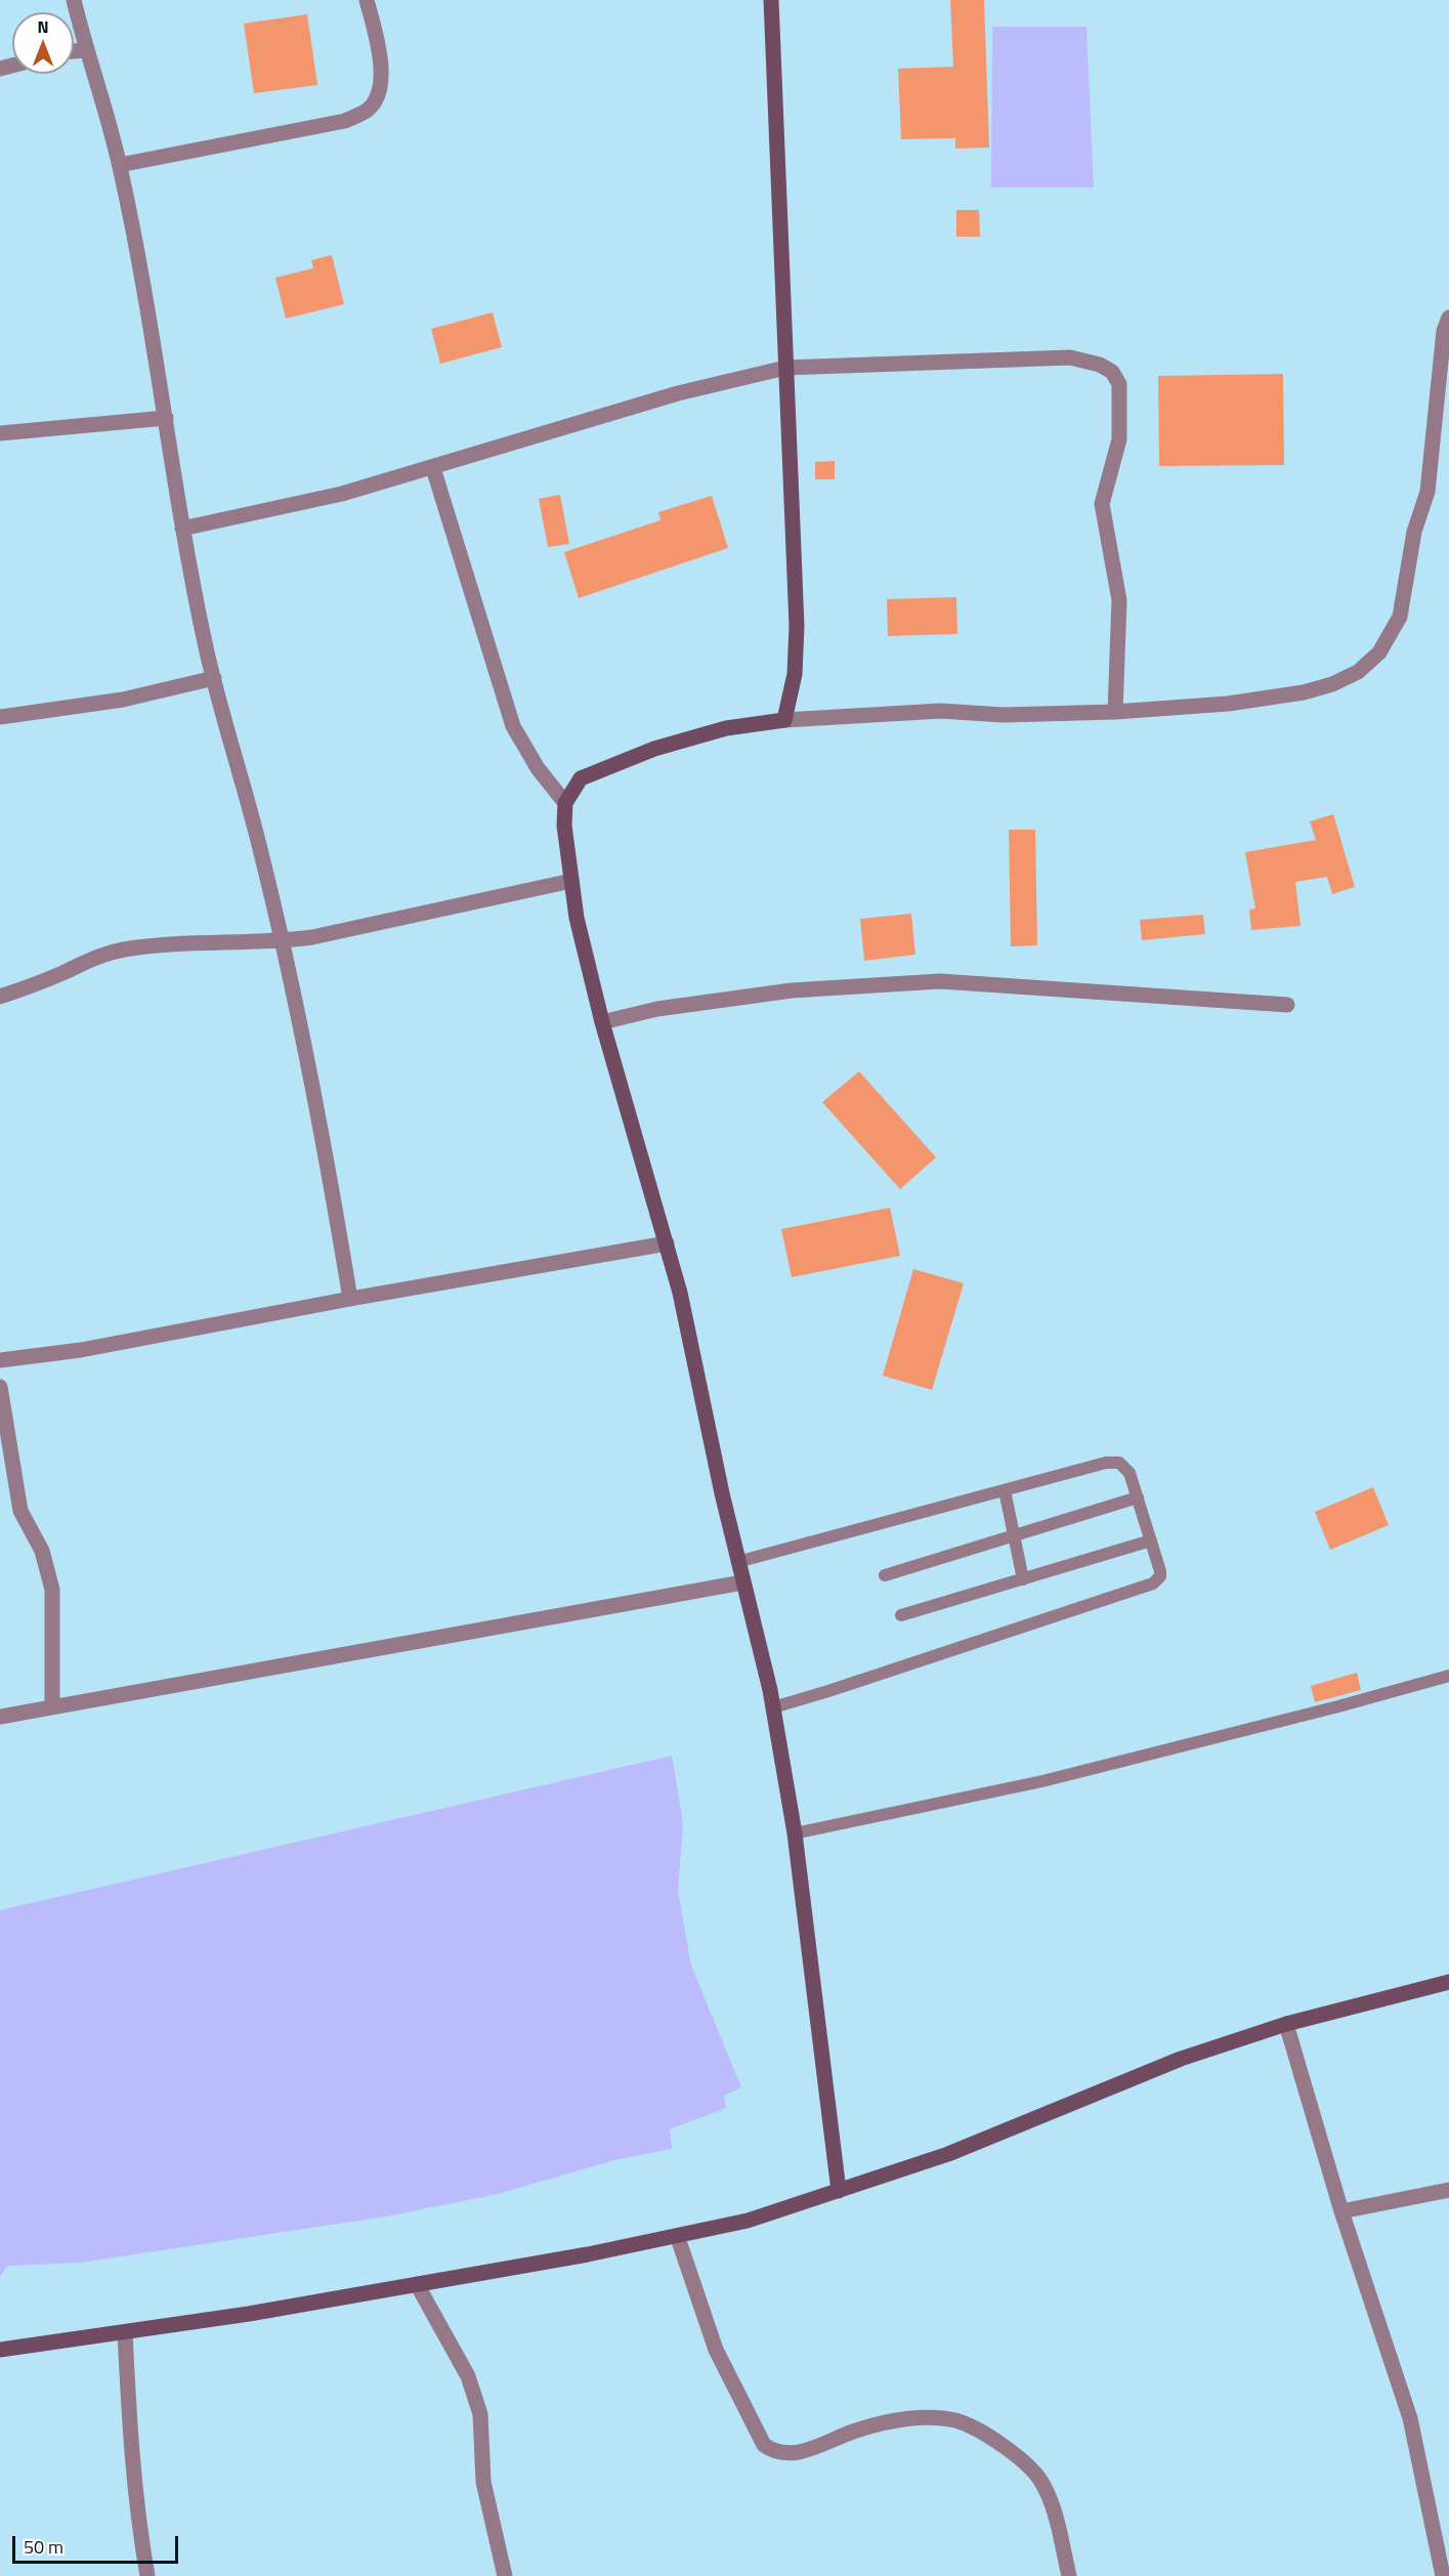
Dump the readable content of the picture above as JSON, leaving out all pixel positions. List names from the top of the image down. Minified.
{"scale_bar":"50 m","north":"top"}
